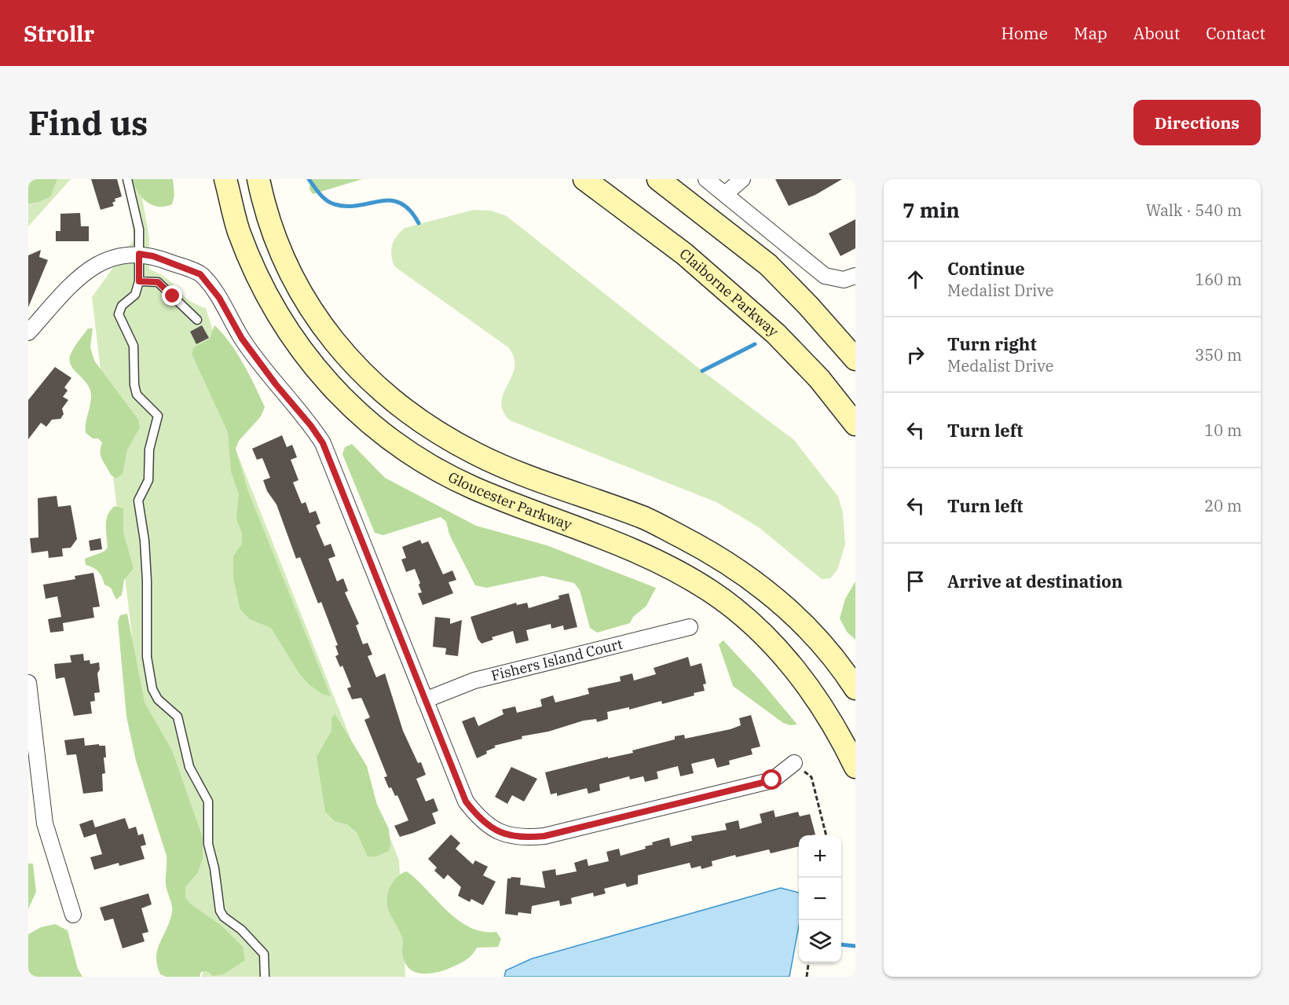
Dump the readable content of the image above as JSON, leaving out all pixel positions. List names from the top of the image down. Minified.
{"streets":{"main road":["Claiborne Parkway","Gloucester Parkway"],"street":["Fishers Island Court"]},"page":{"header":"Strollr","nav":["Home","Map","About","Contact"],"buttons":"Directions","title":"Find us","heading":["7 min","Walk · 540 m"],"list":[["Continue","Medalist Drive","160 m"],["Turn right","Medalist Drive","350 m"],["Turn left","10 m"],["Turn left","20 m"],"Arrive at destination"],"map_buttons":["+","−"]}}
